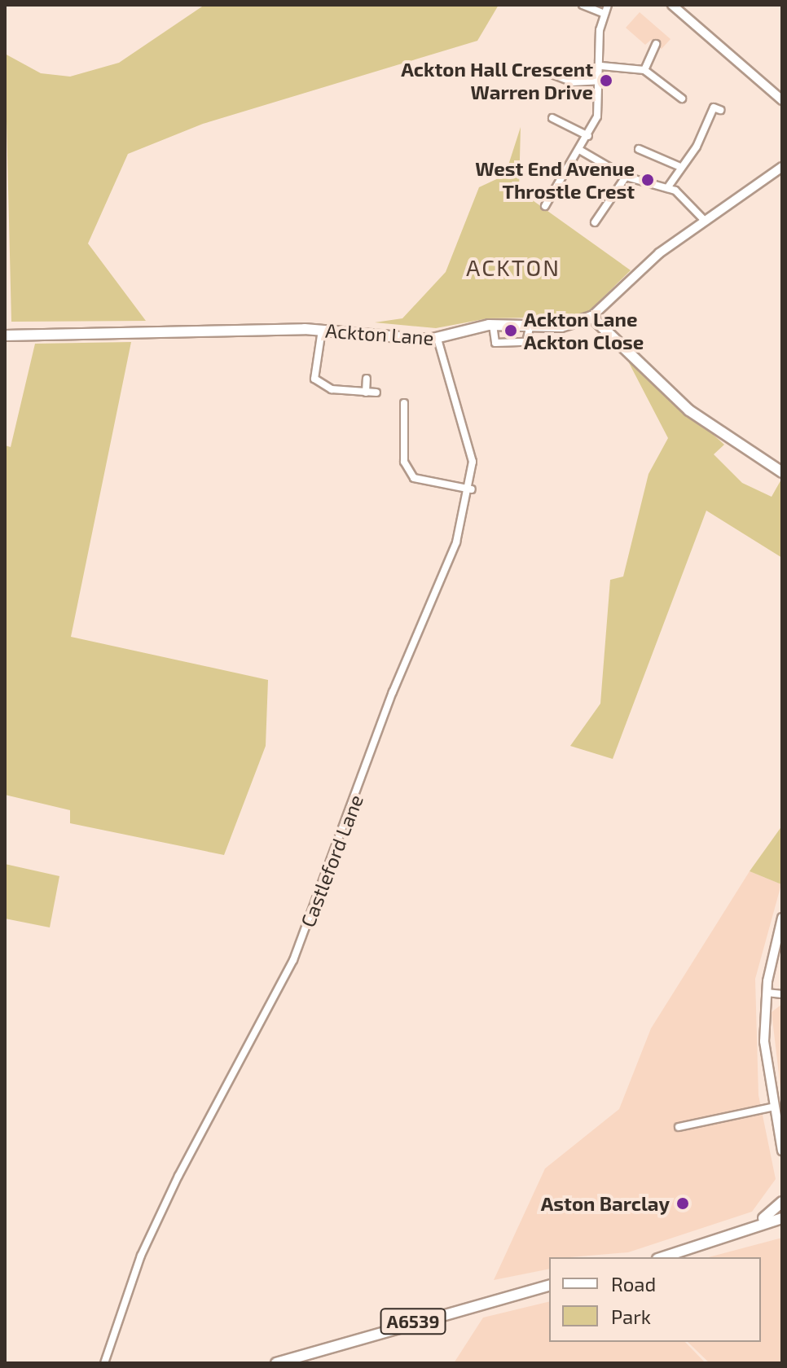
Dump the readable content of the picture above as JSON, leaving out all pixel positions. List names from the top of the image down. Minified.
{"streets":{"main road":["Ackton Lane","A6539"],"street":["Castleford Lane"]},"crossings":[["Ackton Lane","Castleford Lane"]],"districts":["ACKTON"],"places":["Ackton Hall Crescent Warren Drive","West End Avenue Throstle Crest","Ackton Lane Ackton Close","Aston Barclay"],"legend":["Road","Park"]}
